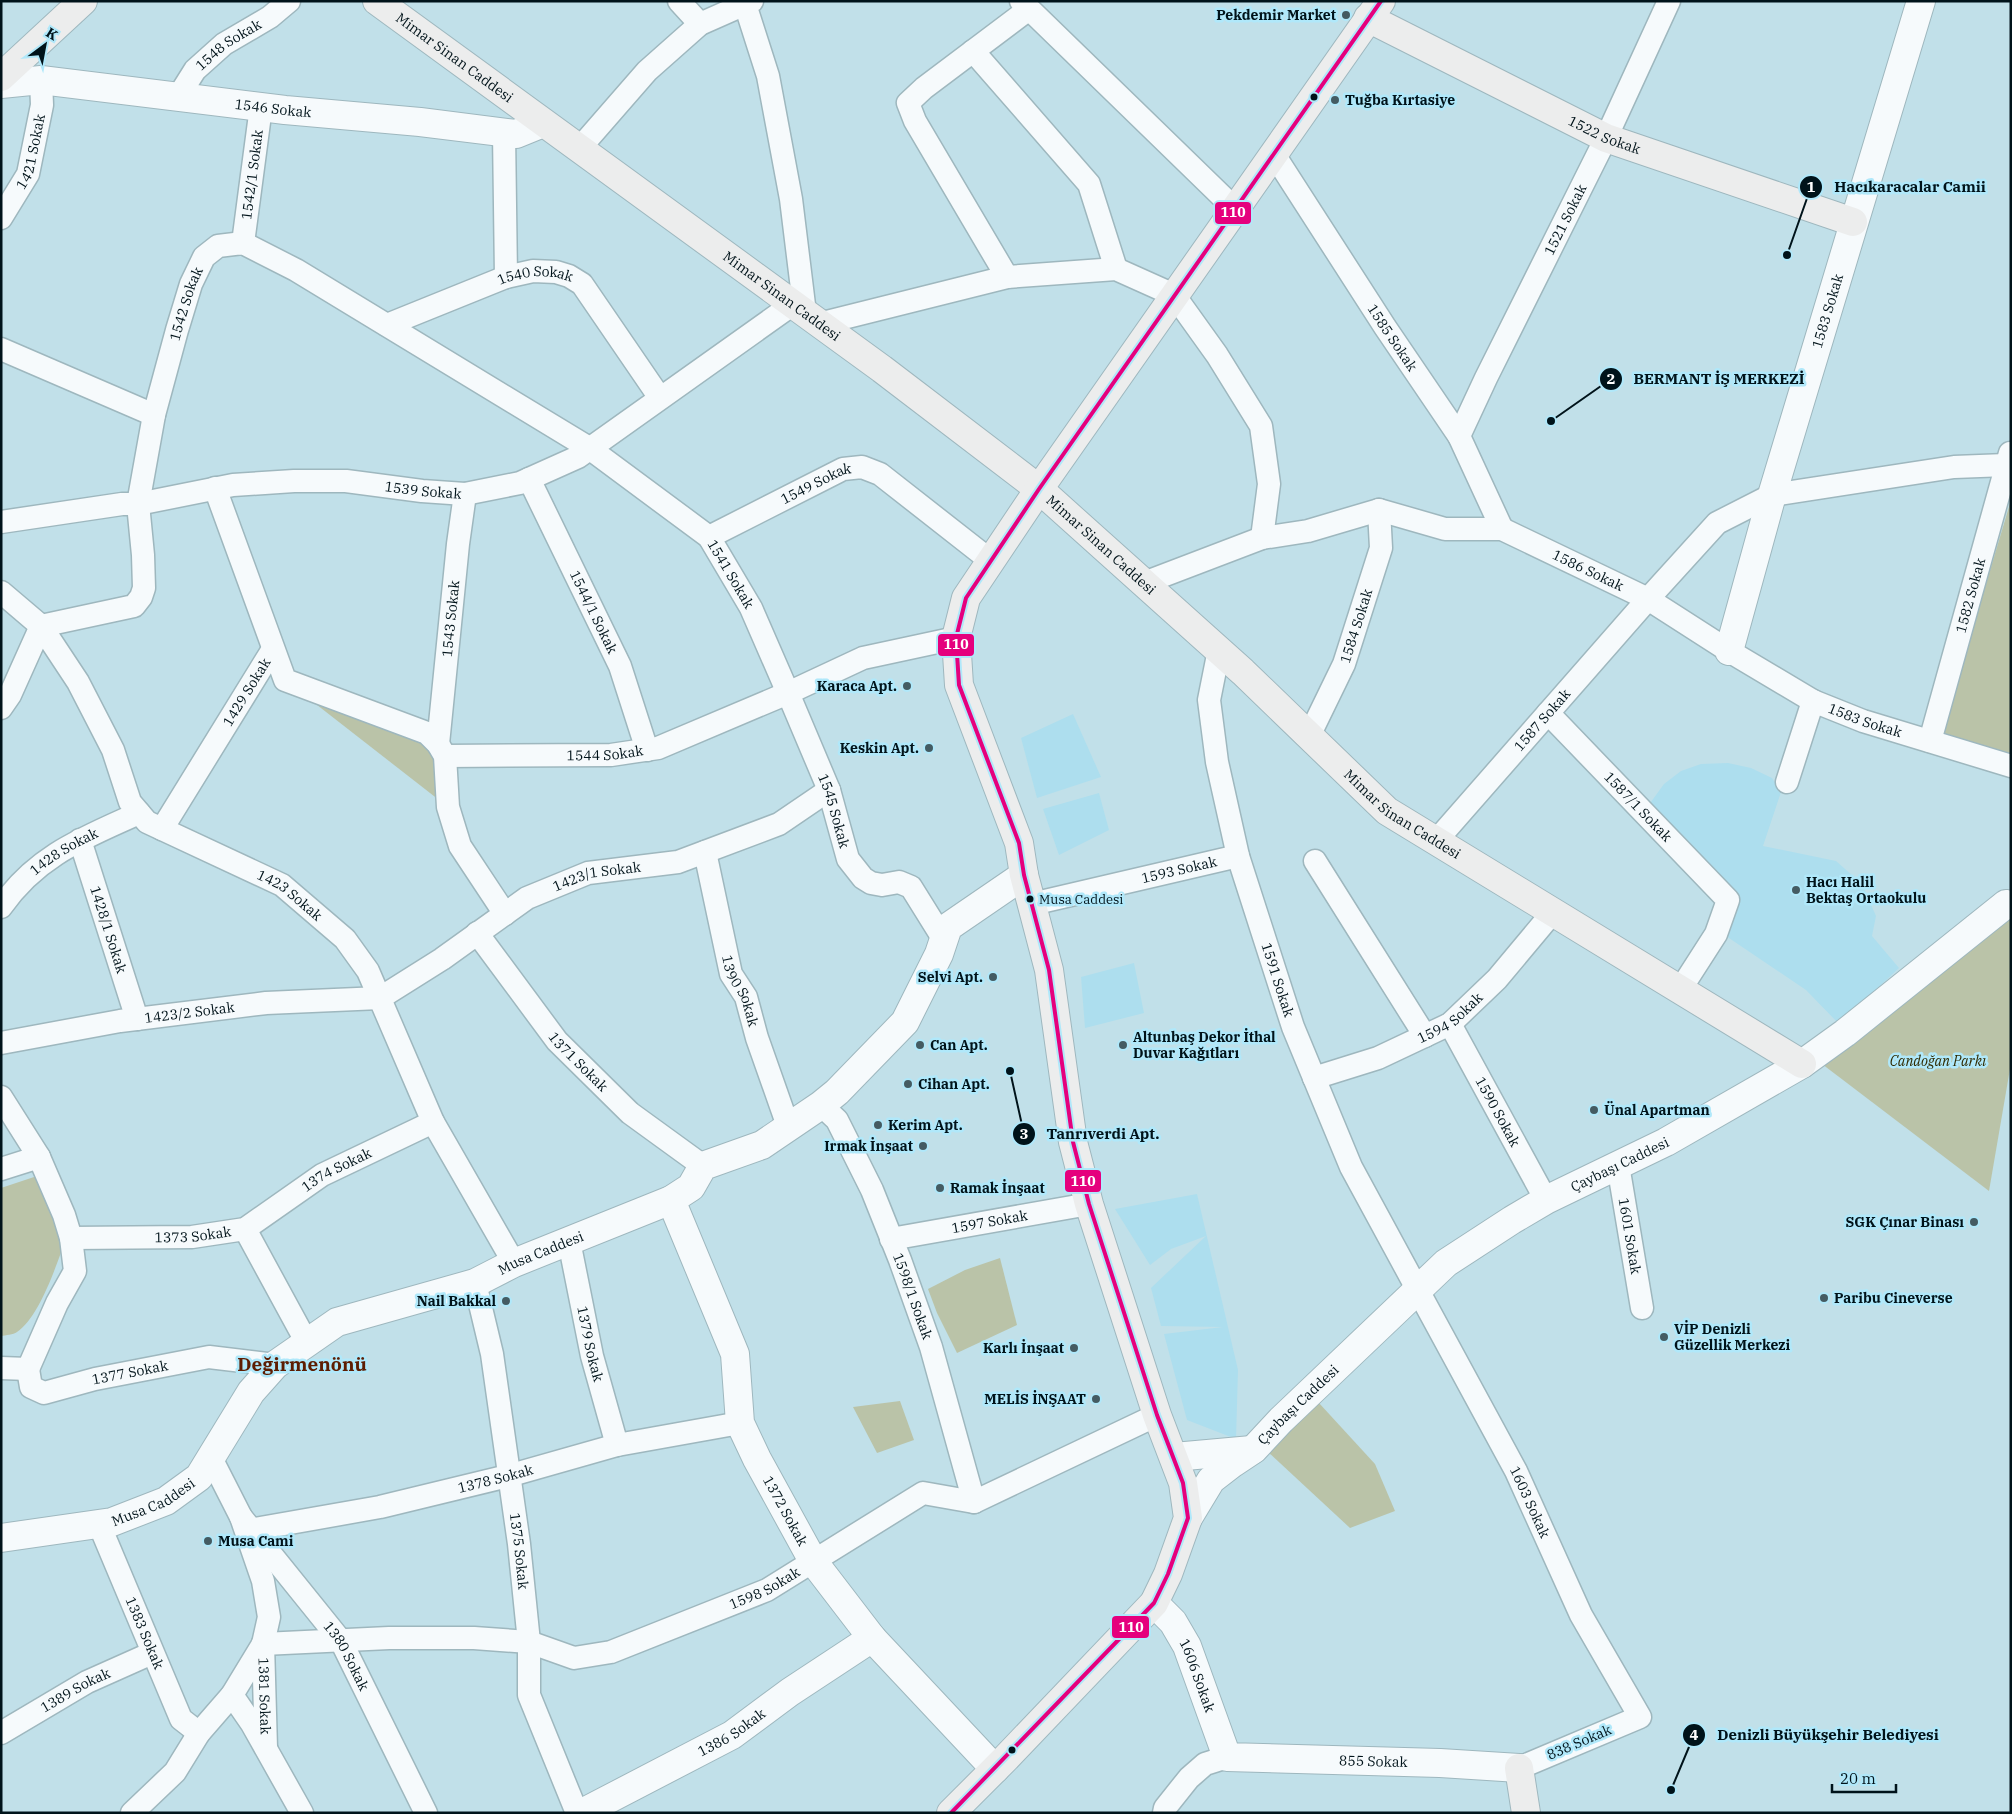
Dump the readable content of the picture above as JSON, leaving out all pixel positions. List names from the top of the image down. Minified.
{"streets":{"main road":["Mimar Sinan Caddesi","1522 Sokak","Çaybaşı Caddesi"],"street":["1548 Sokak","1546 Sokak","1421 Sokak","1542/1 Sokak","1521 Sokak","1540 Sokak","1542 Sokak","1583 Sokak","1585 Sokak","1549 Sokak","1539 Sokak","1586 Sokak","1541 Sokak","1582 Sokak","1544/1 Sokak","1543 Sokak","1584 Sokak","1429 Sokak","1587 Sokak","1544 Sokak","1587/1 Sokak","1545 Sokak","1428 Sokak","1593 Sokak","1423/1 Sokak","1423 Sokak","1428/1 Sokak","1591 Sokak","1390 Sokak","1423/2 Sokak","1594 Sokak","1371 Sokak","1590 Sokak","1374 Sokak","1597 Sokak","1373 Sokak","1601 Sokak","Musa Caddesi","1598/1 Sokak","1379 Sokak","1377 Sokak","1378 Sokak","1603 Sokak","1372 Sokak","1375 Sokak","1598 Sokak","1383 Sokak","1380 Sokak","1606 Sokak","1389 Sokak","1381 Sokak","1386 Sokak","838 Sokak","855 Sokak"]},"crossings":[["1548 Sokak","1546 Sokak"],["Mimar Sinan Caddesi","1546 Sokak"],["Mimar Sinan Caddesi","1539 Sokak"],["Mimar Sinan Caddesi","1584 Sokak"],["Mimar Sinan Caddesi","1587 Sokak"],["Mimar Sinan Caddesi","1587/1 Sokak"],["Mimar Sinan Caddesi","1591 Sokak"],["Mimar Sinan Caddesi","1594 Sokak"],["Mimar Sinan Caddesi","Çaybaşı Caddesi"],["1546 Sokak","1421 Sokak"],["1546 Sokak","1542/1 Sokak"],["1522 Sokak","1521 Sokak"],["1522 Sokak","1583 Sokak"],["1542/1 Sokak","1542 Sokak"],["1521 Sokak","1585 Sokak"],["1540 Sokak","1539 Sokak"],["1542 Sokak","1539 Sokak"],["1542 Sokak","1423 Sokak"],["1583 Sokak","1586 Sokak"],["1583 Sokak","1582 Sokak"],["1583 Sokak","1587 Sokak"],["1585 Sokak","1586 Sokak"],["1549 Sokak","1541 Sokak"],["1539 Sokak","1541 Sokak"],["1539 Sokak","1544/1 Sokak"],["1539 Sokak","1543 Sokak"],["1539 Sokak","1429 Sokak"],["1586 Sokak","1584 Sokak"],["1586 Sokak","1587 Sokak"],["1541 Sokak","1544 Sokak"],["1541 Sokak","1545 Sokak"],["1544/1 Sokak","1544 Sokak"],["1543 Sokak","1544 Sokak"],["1543 Sokak","1423/1 Sokak"],["1429 Sokak","1423 Sokak"],["1587 Sokak","1587/1 Sokak"],["1544 Sokak","1545 Sokak"],["1545 Sokak","1423/1 Sokak"],["1428 Sokak","1423 Sokak"],["1428 Sokak","1428/1 Sokak"],["1593 Sokak","1591 Sokak"],["1423/1 Sokak","1423 Sokak"],["1423/1 Sokak","1390 Sokak"],["1423/1 Sokak","1423/2 Sokak"],["1423/1 Sokak","1371 Sokak"],["1423 Sokak","1423/2 Sokak"],["1423 Sokak","1374 Sokak"],["1423 Sokak","Musa Caddesi"],["1428/1 Sokak","1423/2 Sokak"],["1591 Sokak","1594 Sokak"],["1591 Sokak","Çaybaşı Caddesi"],["1591 Sokak","1603 Sokak"],["1594 Sokak","1590 Sokak"],["1371 Sokak","Musa Caddesi"],["1590 Sokak","Çaybaşı Caddesi"],["Çaybaşı Caddesi","1601 Sokak"],["Çaybaşı Caddesi","1603 Sokak"],["Çaybaşı Caddesi","1372 Sokak"],["Çaybaşı Caddesi","1606 Sokak"],["1374 Sokak","1373 Sokak"],["1597 Sokak","1598/1 Sokak"],["1373 Sokak","Musa Caddesi"],["Musa Caddesi","1379 Sokak"],["Musa Caddesi","1377 Sokak"],["Musa Caddesi","1372 Sokak"],["Musa Caddesi","1375 Sokak"],["Musa Caddesi","1383 Sokak"],["Musa Caddesi","1380 Sokak"],["1598/1 Sokak","1598 Sokak"],["1379 Sokak","1378 Sokak"],["1378 Sokak","1372 Sokak"],["1378 Sokak","1375 Sokak"],["1378 Sokak","1380 Sokak"],["1603 Sokak","838 Sokak"],["1372 Sokak","1598 Sokak"],["1372 Sokak","1386 Sokak"],["1375 Sokak","1598 Sokak"],["1598 Sokak","1380 Sokak"],["1598 Sokak","1381 Sokak"],["1383 Sokak","1389 Sokak"],["1380 Sokak","1381 Sokak"],["1606 Sokak","855 Sokak"],["838 Sokak","855 Sokak"]],"districts":["Değirmenönü"],"parks":["Candoğan Parkı"],"places":["Pekdemir Market","Tuğba Kırtasiye","Hacıkaracalar Camii","BERMANT İŞ MERKEZİ","Karaca Apt.","Keskin Apt.","Hacı Halil Bektaş Ortaokulu","Musa Caddesi","Selvi Apt.","Can Apt.","Altunbaş Dekor İthal Duvar Kağıtları","Tanrıverdi Apt.","Cihan Apt.","Ünal Apartman","Kerim Apt.","Irmak İnşaat","Ramak İnşaat","SGK Çınar Binası","Paribu Cineverse","Nail Bakkal","VİP Denizli Güzellik Merkezi","Karlı İnşaat","MELİS İNŞAAT","Musa Cami","Denizli Büyükşehir Belediyesi"],"lines":["transit line 110"],"scale_bar":"20 m","north":"top right"}
